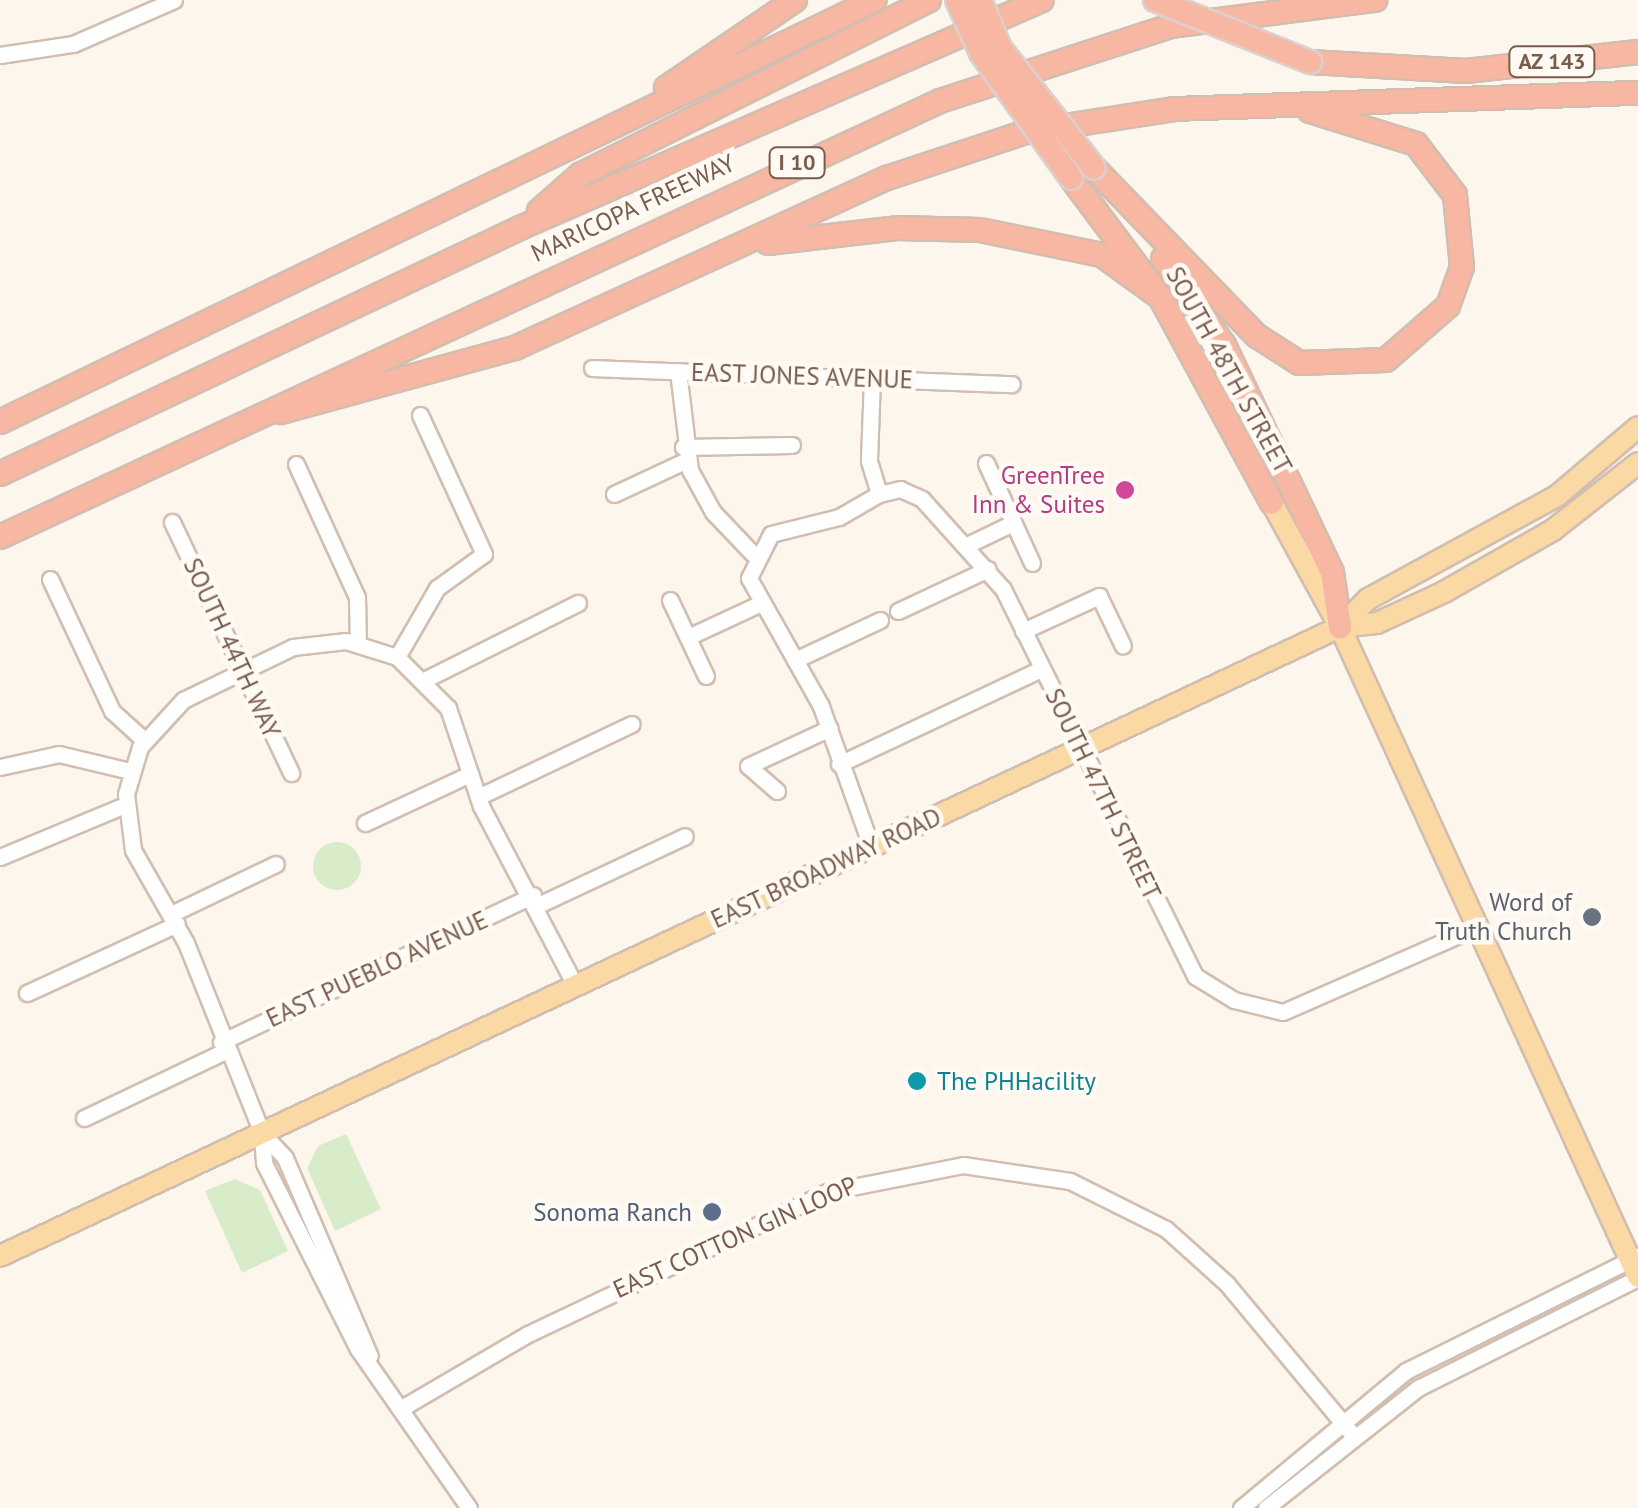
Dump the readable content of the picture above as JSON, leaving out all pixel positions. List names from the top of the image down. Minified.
{"streets":{"highway":["AZ 143","I 10","MARICOPA FREEWAY","SOUTH 48TH STREET"],"main road":["EAST BROADWAY ROAD"],"street":["EAST JONES AVENUE","SOUTH 44TH WAY","SOUTH 47TH STREET","EAST PUEBLO AVENUE","EAST COTTON GIN LOOP"]},"crossings":[["SOUTH 48TH STREET","SOUTH 47TH STREET"],["SOUTH 48TH STREET","EAST BROADWAY ROAD"],["SOUTH 47TH STREET","EAST BROADWAY ROAD"]],"places":["GreenTree Inn & Suites","Word of Truth Church","The PHHacility","Sonoma Ranch"]}
